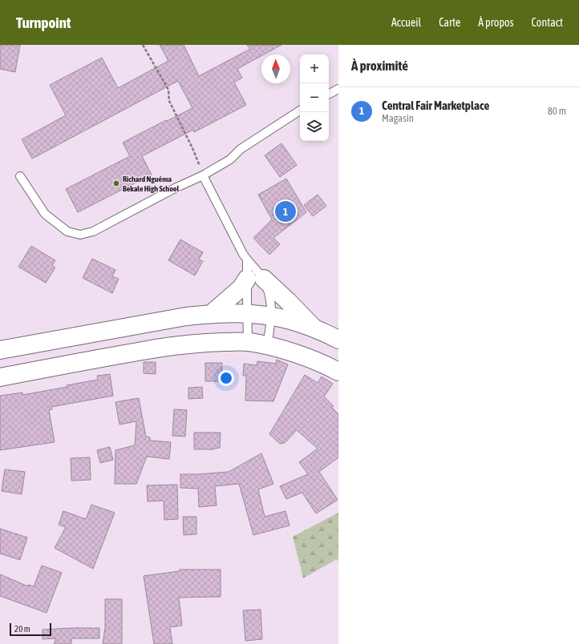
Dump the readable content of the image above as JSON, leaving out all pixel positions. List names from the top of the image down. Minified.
{"places":["Richard Nguéma Bekale High School"],"scale_bar":"20 m","north":"top","page":{"header":"Turnpoint","nav":["Accueil","Carte","À propos","Contact"],"heading":"À proximité","map_buttons":["+","−"],"list":[{"mark":"1","name":"Central Fair Marketplace","note":"Magasin","value":"80 m"}],"pins":"1","scale":"20 m"}}
